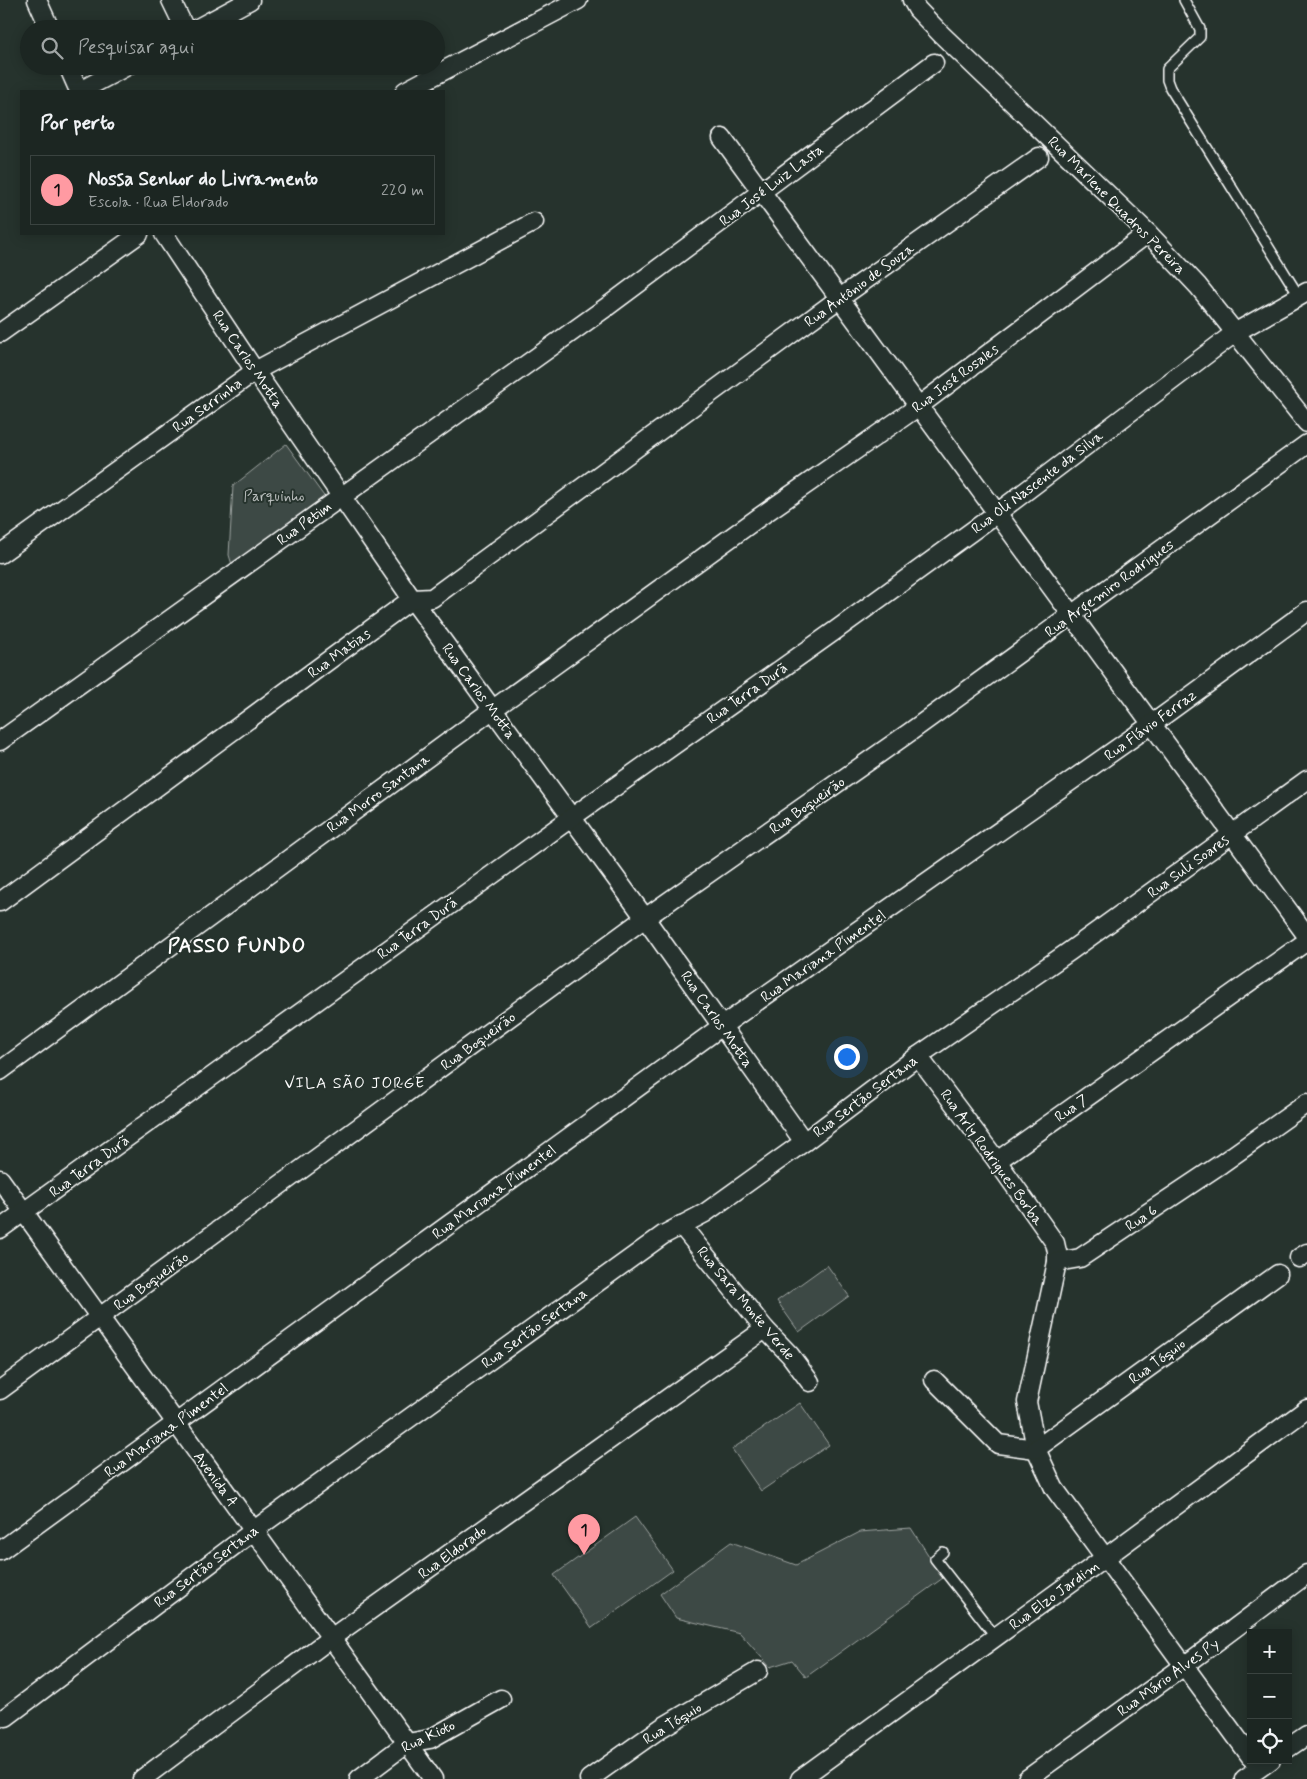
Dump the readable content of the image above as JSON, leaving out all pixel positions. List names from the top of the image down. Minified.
{"streets":{"street":["Rua José Luiz Lasta","Rua Marlene Quadros Pereira","Rua Antônio de Souza","Rua Carlos Motta","Rua José Rosales","Rua Serrinha","Rua Oli Nascente da Silva","Rua Petim","Rua Argemiro Rodrigues","Rua Matias","Rua Terra Durã","Rua Flávio Ferraz","Rua Morro Santana","Rua Boqueirão","Rua Suli Soares","Rua Mariana Pímentel","Rua Sertão Sertana","Rua 7","Rua Arly Rodrigues Borba","Rua 6","Rua Sara Monte Verde","Rua Tóquio","Avenida A","Rua Eldorado","Rua Elzo Jardim","Rua Mário Alves Py","Rua Kioto"]},"crossings":[["Rua José Luiz Lasta","Rua Petim"],["Rua Marlene Quadros Pereira","Rua José Rosales"],["Rua Marlene Quadros Pereira","Rua Oli Nascente da Silva"],["Rua Antônio de Souza","Rua Matias"],["Rua Carlos Motta","Rua Serrinha"],["Rua Carlos Motta","Rua Petim"],["Rua Carlos Motta","Rua Matias"],["Rua Carlos Motta","Rua Terra Durã"],["Rua Carlos Motta","Rua Morro Santana"],["Rua Carlos Motta","Rua Boqueirão"],["Rua Carlos Motta","Rua Mariana Pímentel"],["Rua Carlos Motta","Rua Sertão Sertana"],["Rua José Rosales","Rua Morro Santana"],["Rua Oli Nascente da Silva","Rua Terra Durã"],["Rua Argemiro Rodrigues","Rua Boqueirão"],["Rua Terra Durã","Avenida A"],["Rua Flávio Ferraz","Rua Mariana Pímentel"],["Rua Boqueirão","Avenida A"],["Rua Suli Soares","Rua Sertão Sertana"],["Rua Mariana Pímentel","Avenida A"],["Rua Sertão Sertana","Rua Arly Rodrigues Borba"],["Rua Sertão Sertana","Rua Sara Monte Verde"],["Rua Sertão Sertana","Avenida A"],["Rua 7","Rua Arly Rodrigues Borba"],["Rua Arly Rodrigues Borba","Rua 6"],["Rua Sara Monte Verde","Rua Eldorado"],["Avenida A","Rua Eldorado"],["Avenida A","Rua Kioto"]],"districts":["PASSO FUNDO","VILA SÃO JORGE"],"parks":["Parquinho"],"page":{"search":"Pesquisar aqui","heading":"Por perto","list":[{"mark":"1","name":"Nossa Senhor do Livramento","note":"Escola · Rua Eldorado","value":"220 m"}],"pins":"1","map_buttons":["+","−"]}}
